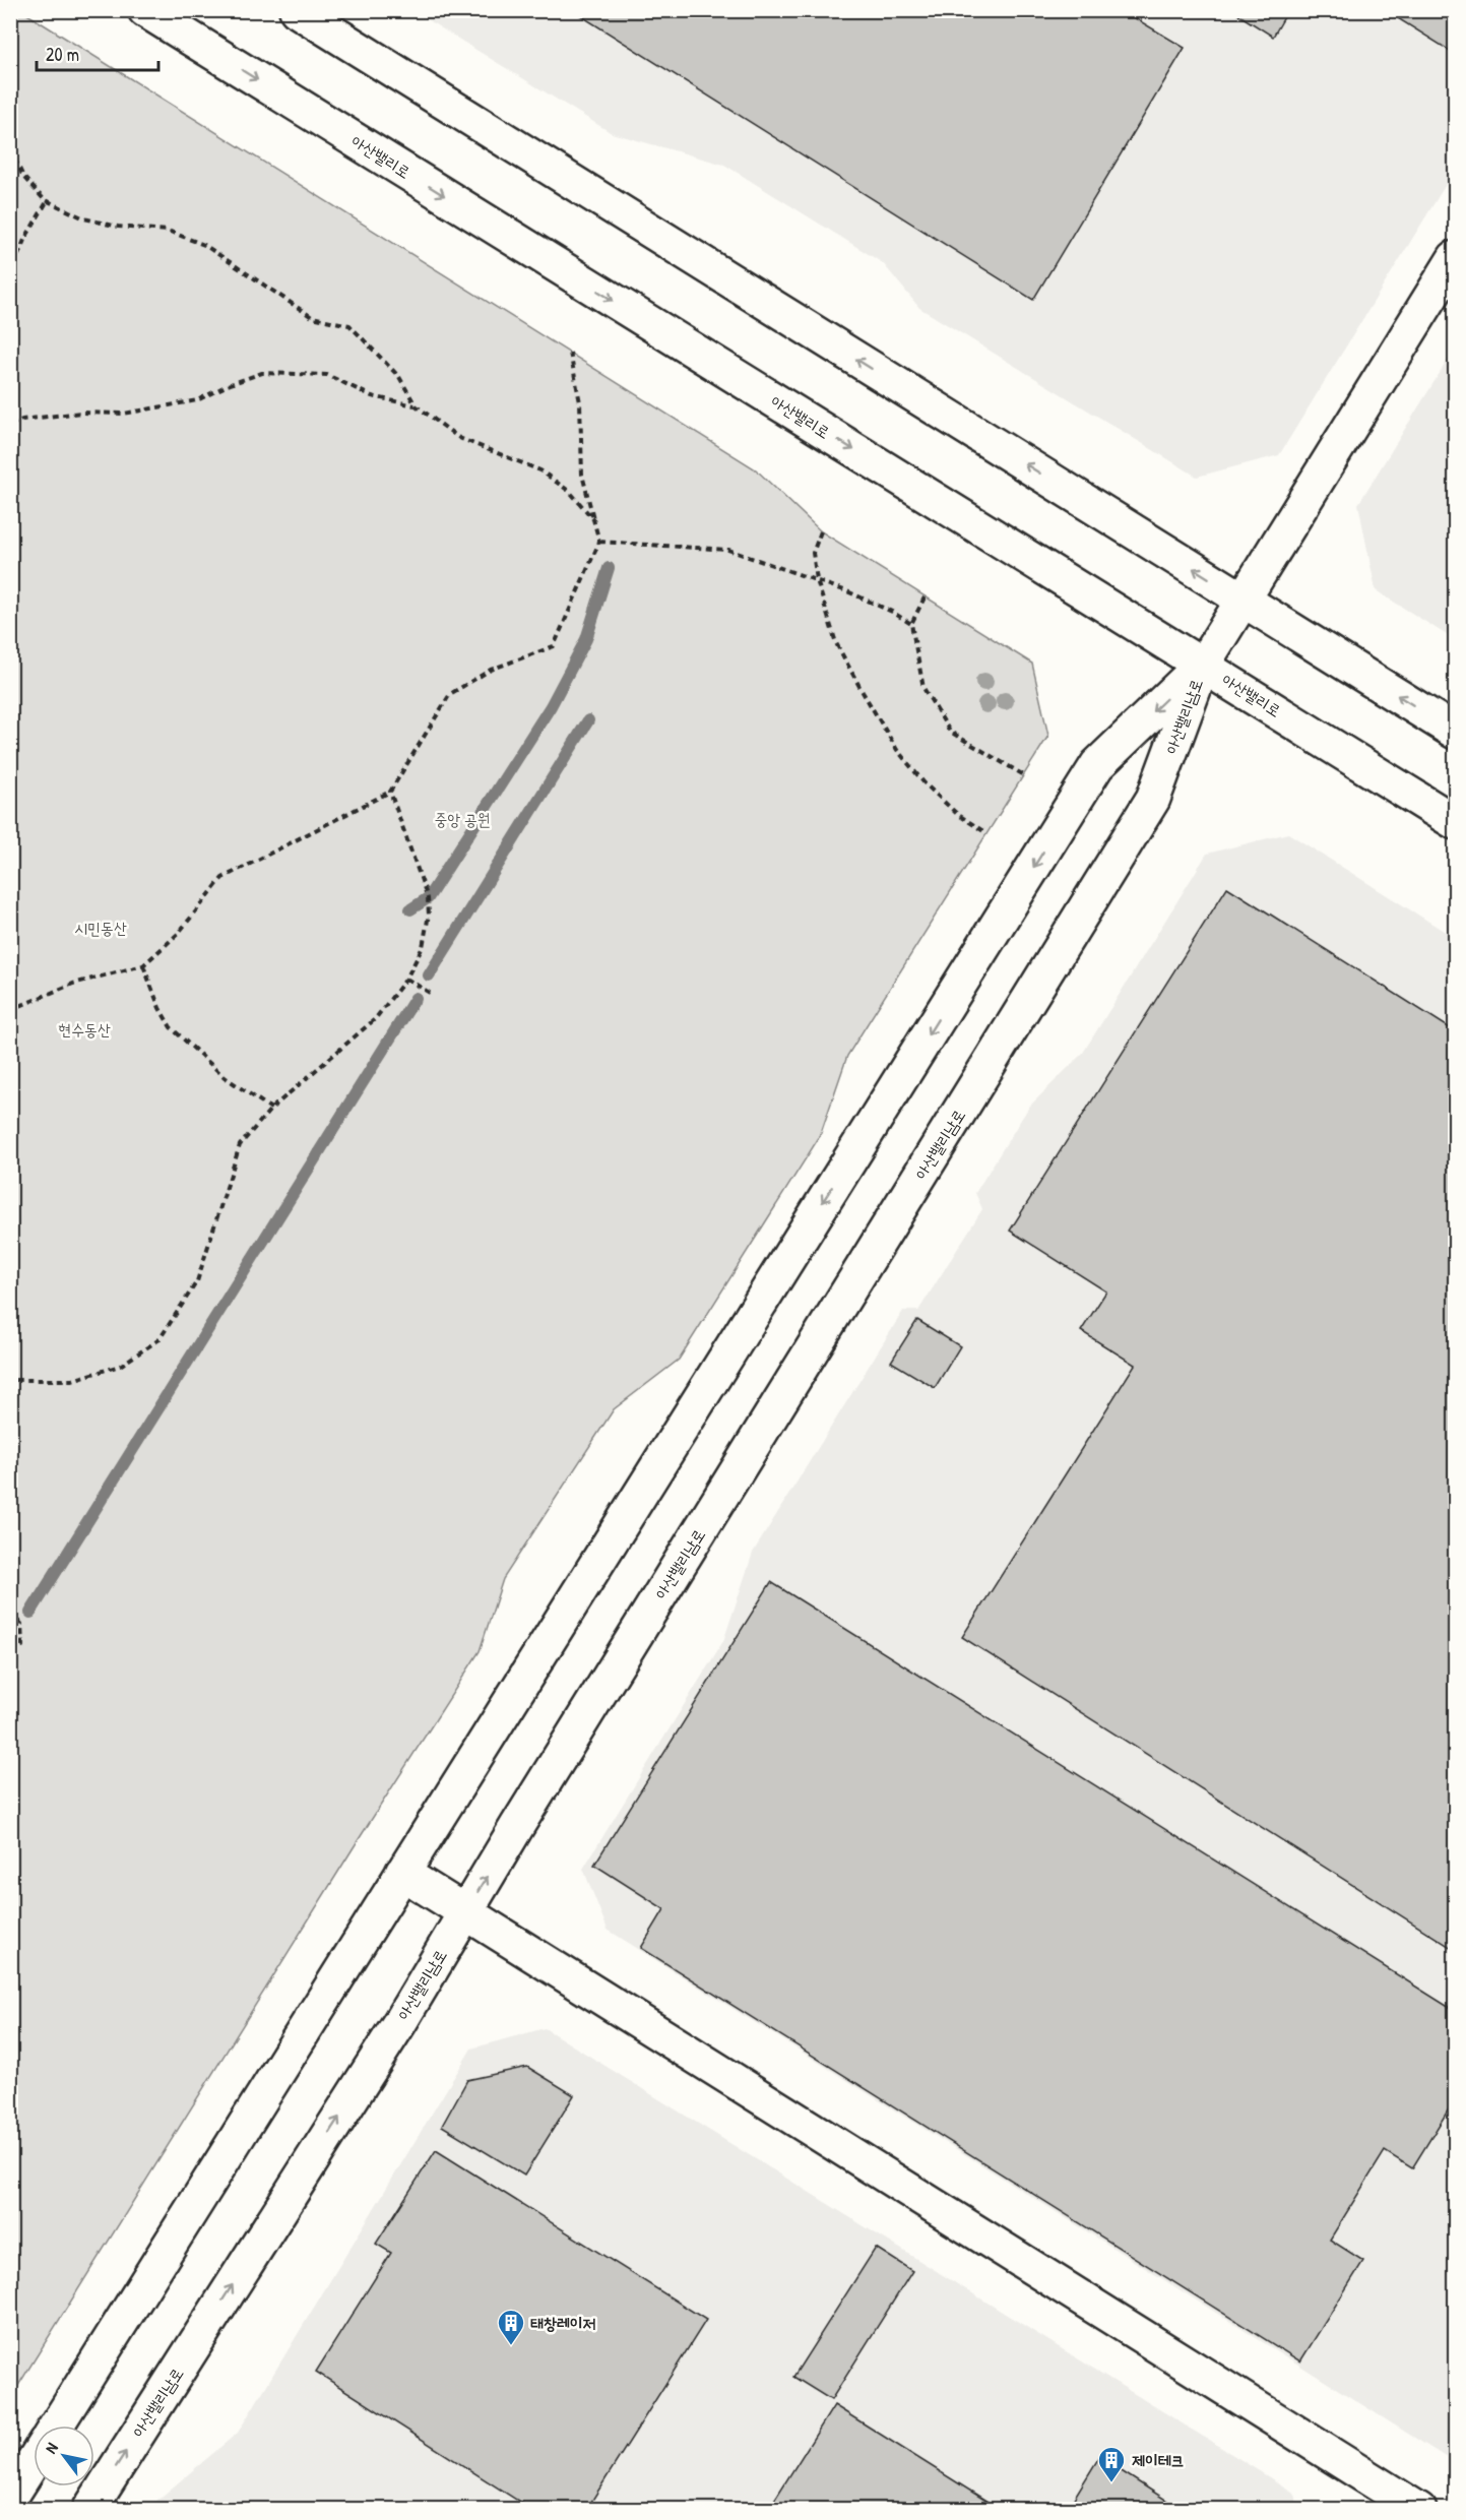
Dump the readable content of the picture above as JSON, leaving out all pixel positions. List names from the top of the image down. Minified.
{"streets":{"street":["아산밸리로","아산밸리남로"]},"crossings":[["아산밸리로","아산밸리남로"]],"parks":["중앙 공원","시민동산","현수동산"],"places":{"building":["태창레이저","제이테크"]},"scale_bar":"20 m","north":"top left"}
